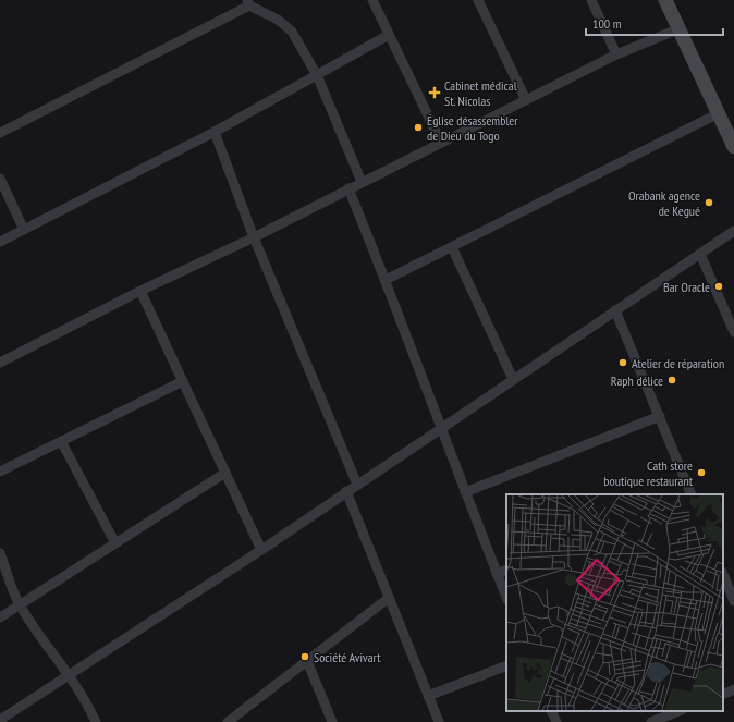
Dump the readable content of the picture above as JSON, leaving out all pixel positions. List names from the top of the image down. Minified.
{"places":{"health":["Cabinet médical St. Nicolas"],"other":["Église désassembler de Dieu du Togo","Orabank agence de Kegué","Bar Oracle","Atelier de réparation","Raph délice","Cath store boutique restaurant","Société Avivart"]},"scale_bar":"100 m"}
